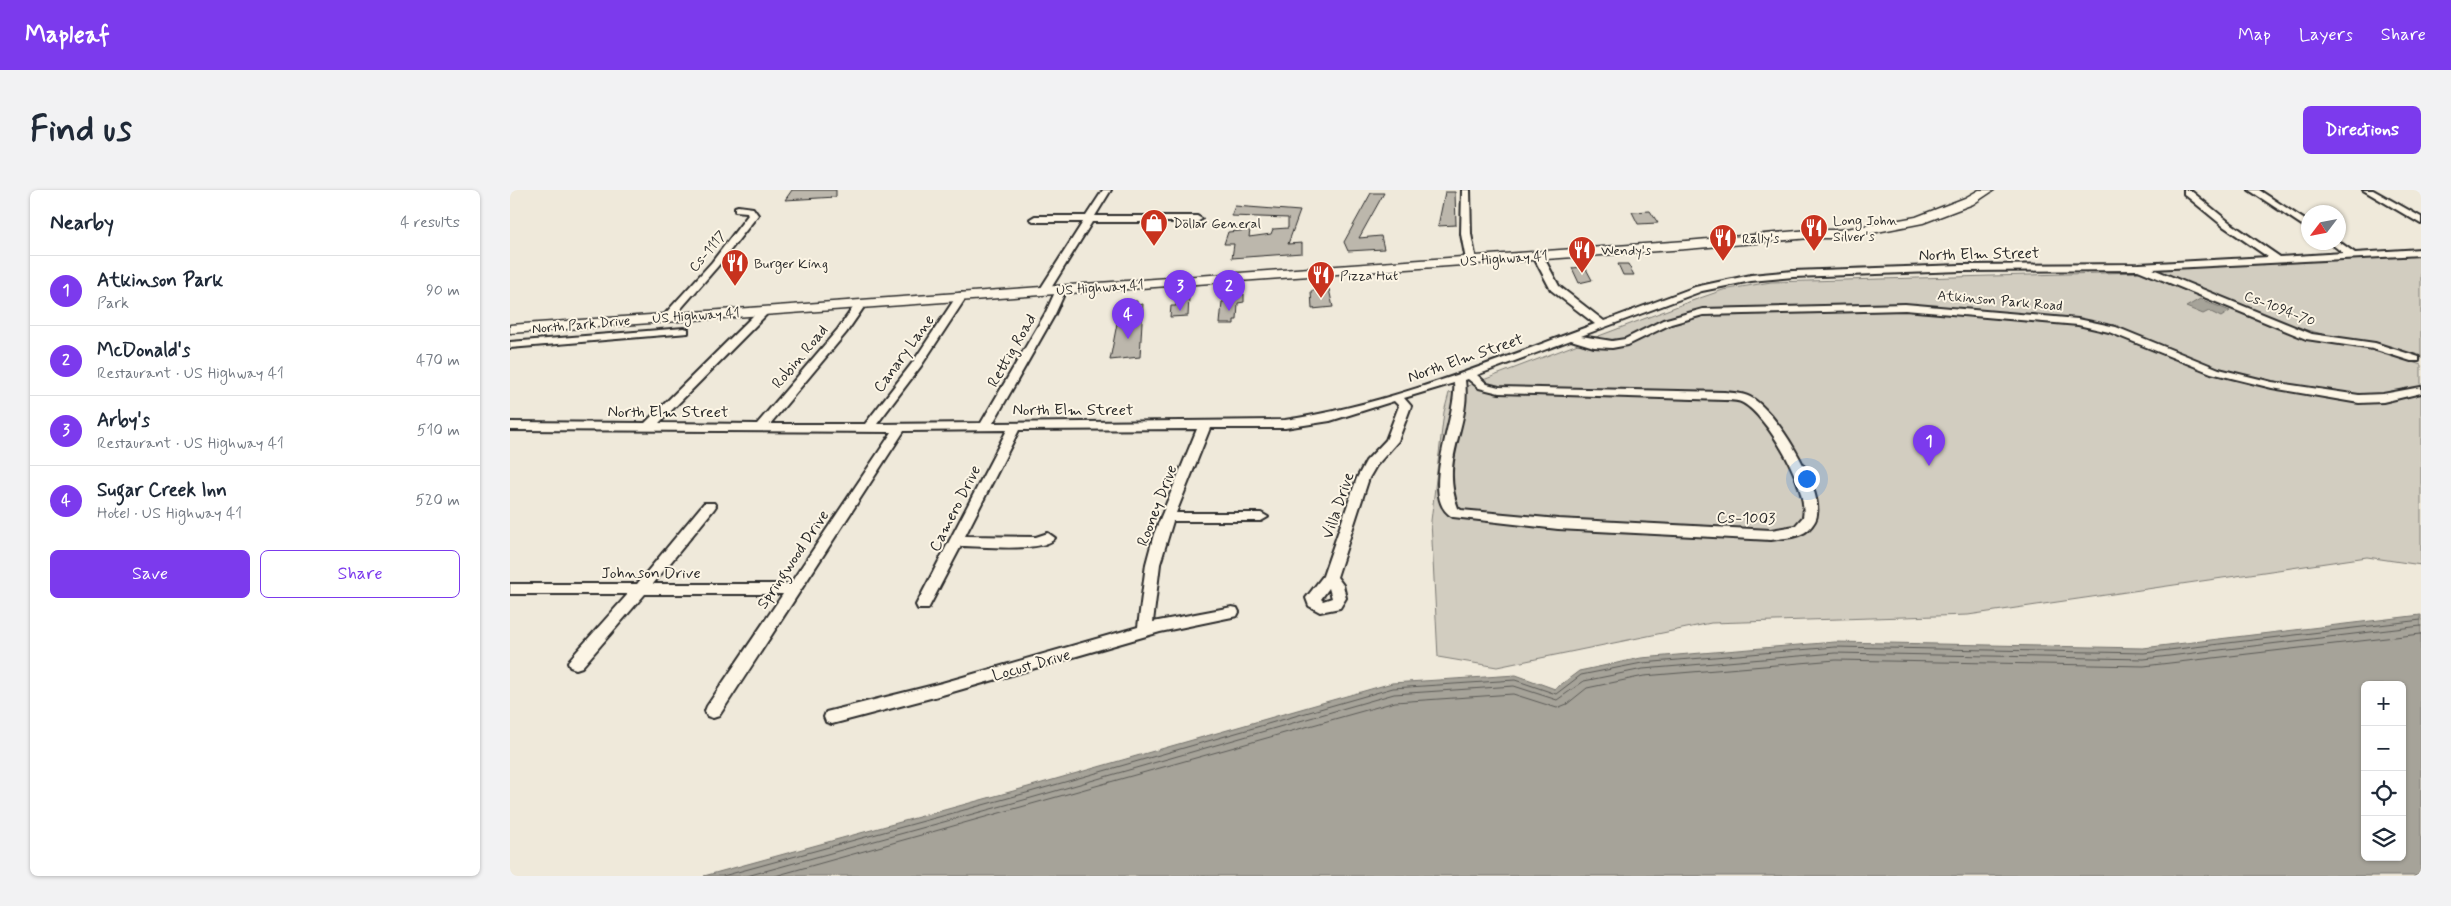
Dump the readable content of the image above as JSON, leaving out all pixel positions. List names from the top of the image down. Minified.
{"streets":{"highway":["US Highway 41"],"street":["Cs-1117","North Elm Street","Atkinson Park Road","Cs-1094-70","North Park Drive","Rettig Road","Canary Lane","Robin Road","Rooney Drive","Villa Drive","Camero Drive","Cs-1003","Springwood Drive","Johnson Drive","Locust Drive"]},"crossings":[["Cs-1117","US Highway 41"],["North Elm Street","Atkinson Park Road"],["North Elm Street","Cs-1094-70"],["North Elm Street","Rettig Road"],["North Elm Street","Canary Lane"],["North Elm Street","Robin Road"],["North Elm Street","Rooney Drive"],["North Elm Street","Villa Drive"],["North Elm Street","Camero Drive"],["North Elm Street","Cs-1003"],["North Elm Street","Springwood Drive"],["US Highway 41","Rettig Road"],["US Highway 41","Canary Lane"],["US Highway 41","Robin Road"],["Rooney Drive","Locust Drive"],["Springwood Drive","Johnson Drive"]],"places":{"shop":["Dollar General"],"restaurant":["Long John Silver's","Rally's","Wendy's","Burger King","Pizza Hut"]},"north":"bottom left","page":{"header":"Mapleaf","nav":["Map","Layers","Share"],"buttons":["Directions",["Save","Share"]],"title":"Find us","heading":["Nearby","4 results"],"list":[{"mark":"1","name":"Atkinson Park","note":"Park","value":"90 m"},{"mark":"2","name":"McDonald's","note":"Restaurant · US Highway 41","value":"470 m"},{"mark":"3","name":"Arby's","note":"Restaurant · US Highway 41","value":"510 m"},{"mark":"4","name":"Sugar Creek Inn","note":"Hotel · US Highway 41","value":"520 m"}],"pins":["2","3","4","1"],"map_buttons":["+","−"]}}
